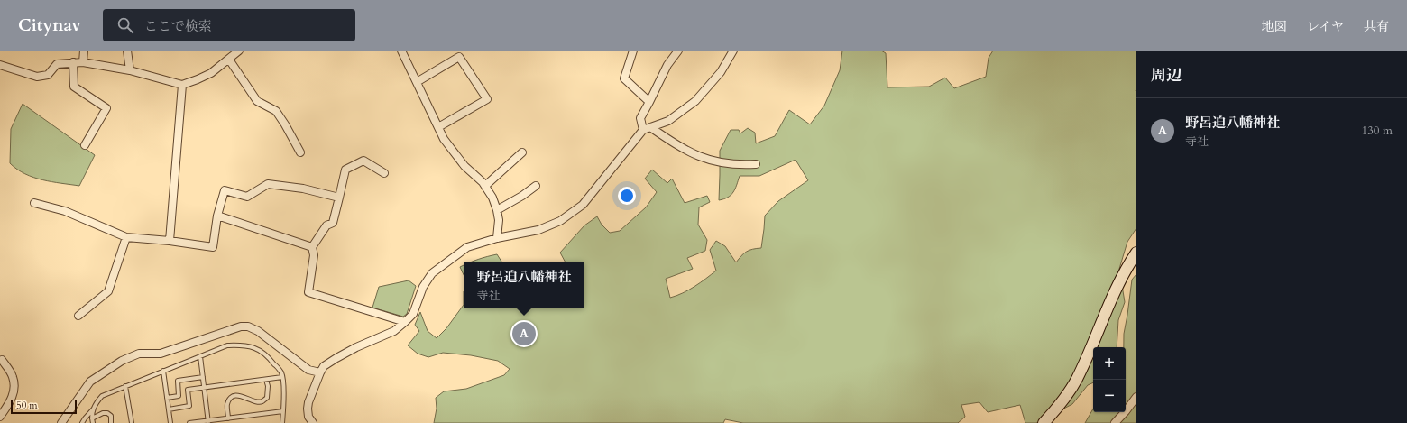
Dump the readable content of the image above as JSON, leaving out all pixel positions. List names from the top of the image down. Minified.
{"scale_bar":"50 m","page":{"header":"Citynav","search":"ここで検索","nav":["地図","レイヤ","共有"],"heading":"周辺","list":[{"mark":"A","name":"野呂迫八幡神社","note":"寺社","value":"130 m"}],"popup":["野呂迫八幡神社","寺社"],"pins":"A","map_buttons":["+","−"],"scale":"50 m"}}
